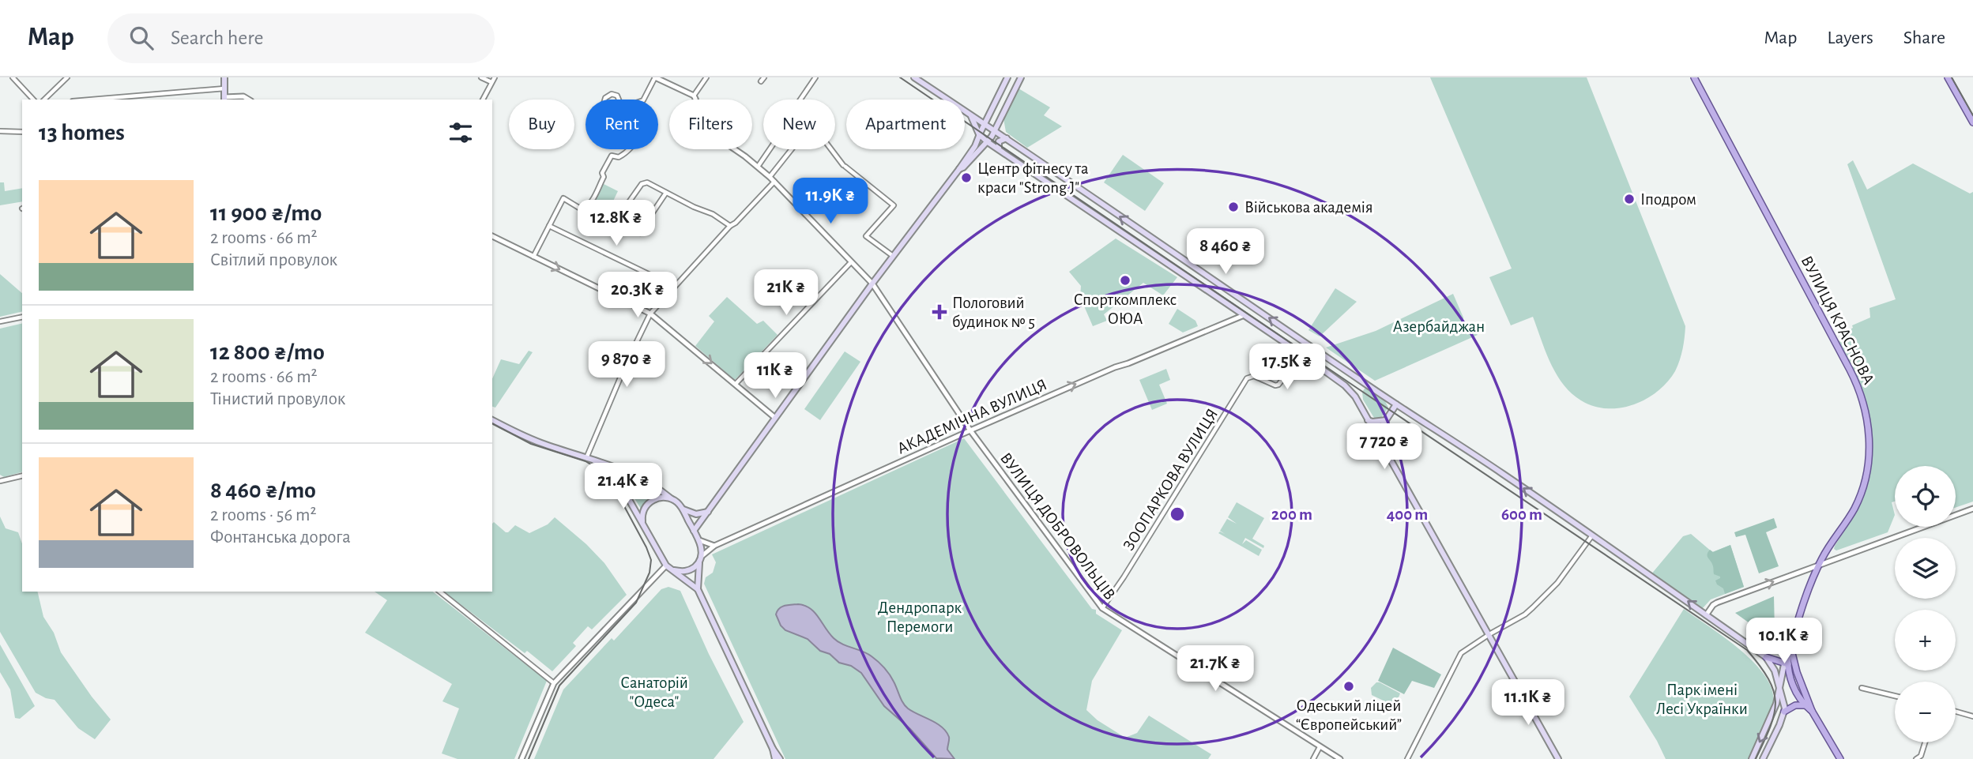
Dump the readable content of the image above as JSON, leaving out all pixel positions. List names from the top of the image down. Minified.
{"streets":{"main road":["ВУЛИЦЯ КРАСНОВА"],"street":["АКАДЕМІЧНА ВУЛИЦЯ","ЗООПАРКОВА ВУЛИЦЯ","ВУЛИЦЯ ДОБРОВОЛЬЦІВ"]},"crossings":[["АКАДЕМІЧНА ВУЛИЦЯ","ВУЛИЦЯ ДОБРОВОЛЬЦІВ"],["ЗООПАРКОВА ВУЛИЦЯ","ВУЛИЦЯ ДОБРОВОЛЬЦІВ"]],"one_way":["АКАДЕМІЧНА ВУЛИЦЯ"],"parks":["Азербайджан","Дендропарк Перемоги","Санаторій \"Одеса\"","Парк імені Лесі Українки"],"places":{"other":["Центр фітнесу та краси \"Strong J\"","Іподром","Військова академія","Спорткомплекс ОЮА","Одеський ліцей “Європейський”"],"health":["Пологовий будинок № 5"]},"page":{"header":"Map","search":"Search here","nav":["Map","Layers","Share"],"chip":["Buy","Rent","Filters","New","Apartment"],"heading":"13 homes","list":[{"name":"11 900 ₴/mo","note":"2 rooms · 66 m² · Світлий провулок"},{"name":"12 800 ₴/mo","note":"2 rooms · 66 m² · Тінистий провулок"},{"name":"8 460 ₴/mo","note":"2 rooms · 56 m² · Фонтанська дорога"}],"price":["11.9K ₴","12.8K ₴","8 460 ₴","21K ₴","20.3K ₴","9 870 ₴","17.5K ₴","11K ₴","7 720 ₴","21.4K ₴","10.1K ₴","21.7K ₴","11.1K ₴"],"map_buttons":["+","−"]},"rings":["200 m","400 m","600 m"]}
